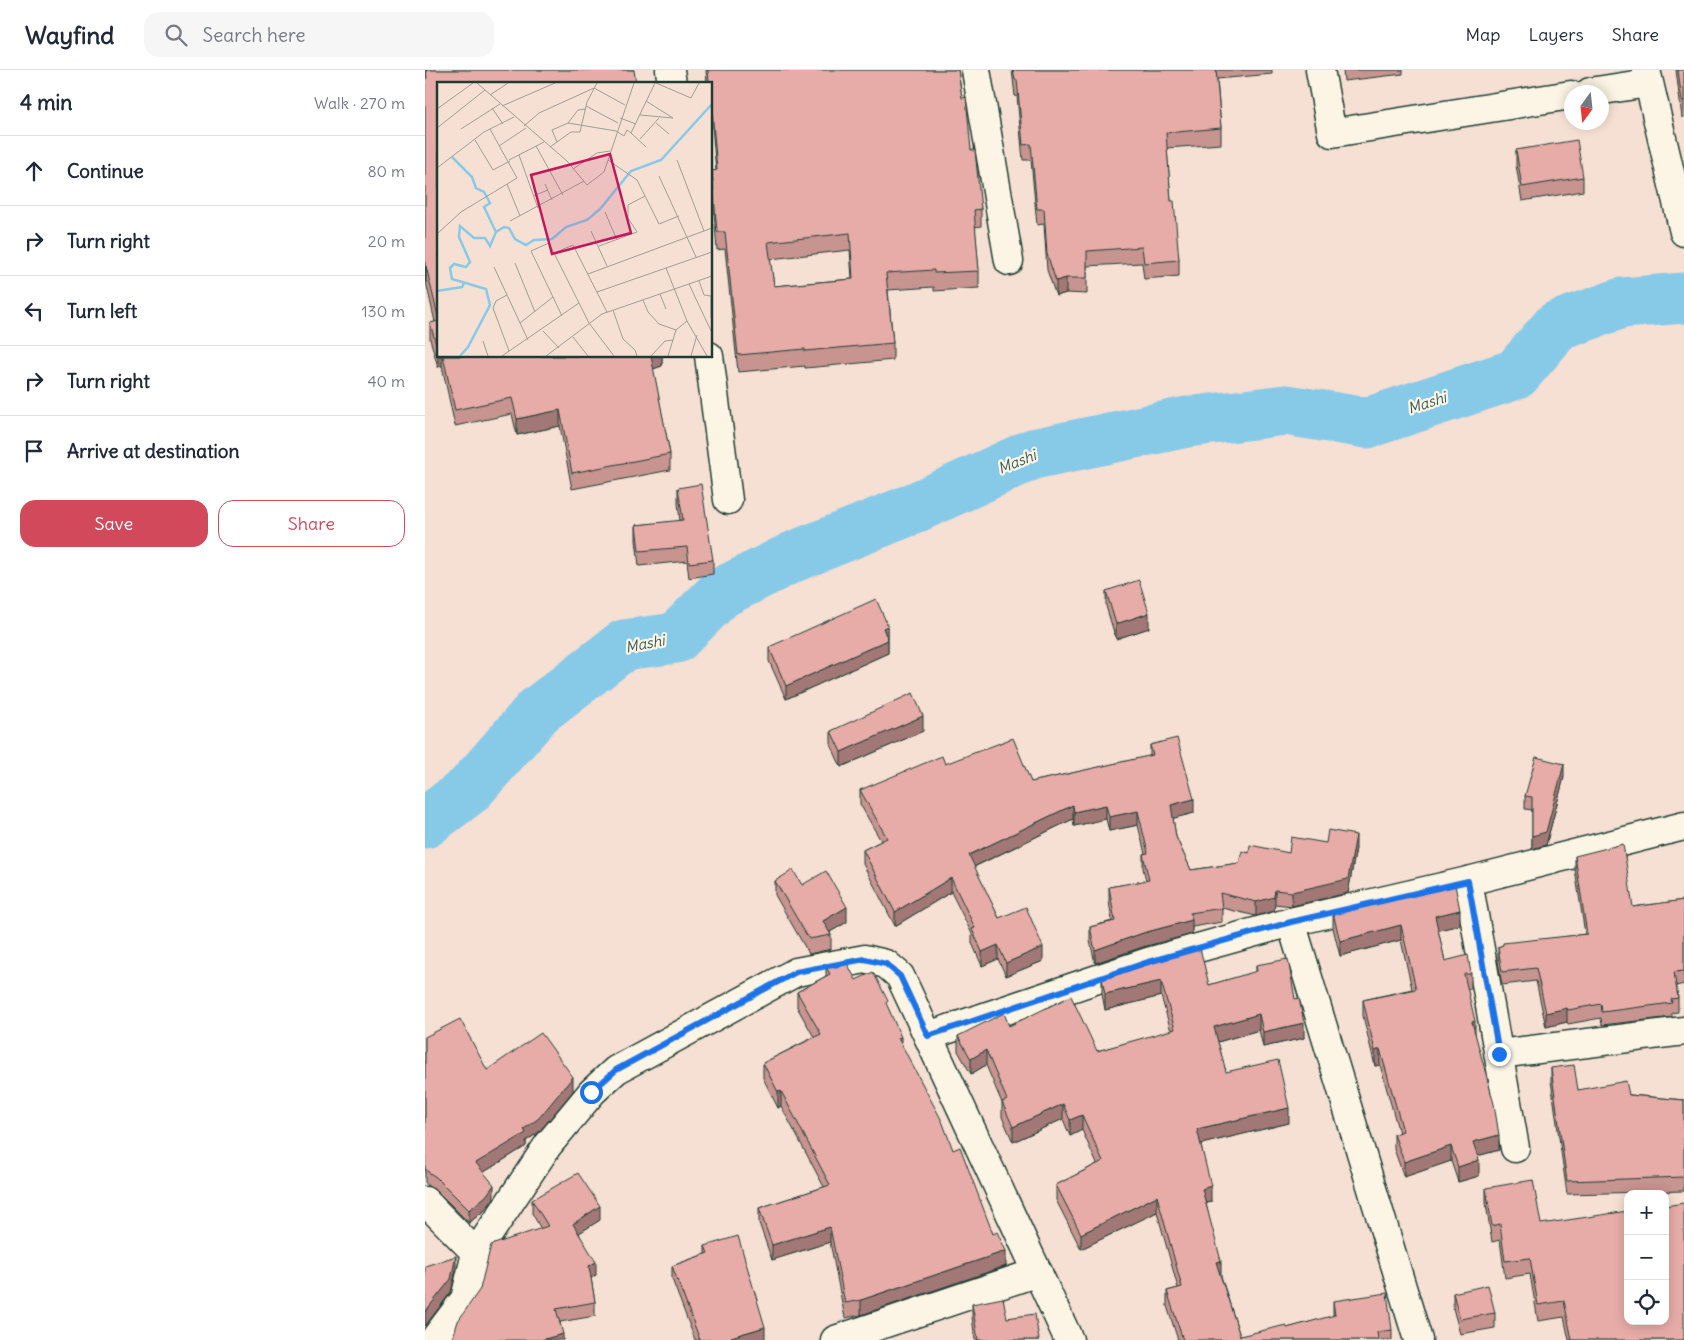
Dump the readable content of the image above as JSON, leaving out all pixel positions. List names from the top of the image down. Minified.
{"water":["Mashi"],"north":"bottom","page":{"header":"Wayfind","search":"Search here","nav":["Map","Layers","Share"],"heading":["4 min","Walk · 270 m"],"list":[["Continue","80 m"],["Turn right","20 m"],["Turn left","130 m"],["Turn right","40 m"],"Arrive at destination"],"buttons":["Save","Share"],"map_buttons":["+","−"]}}
